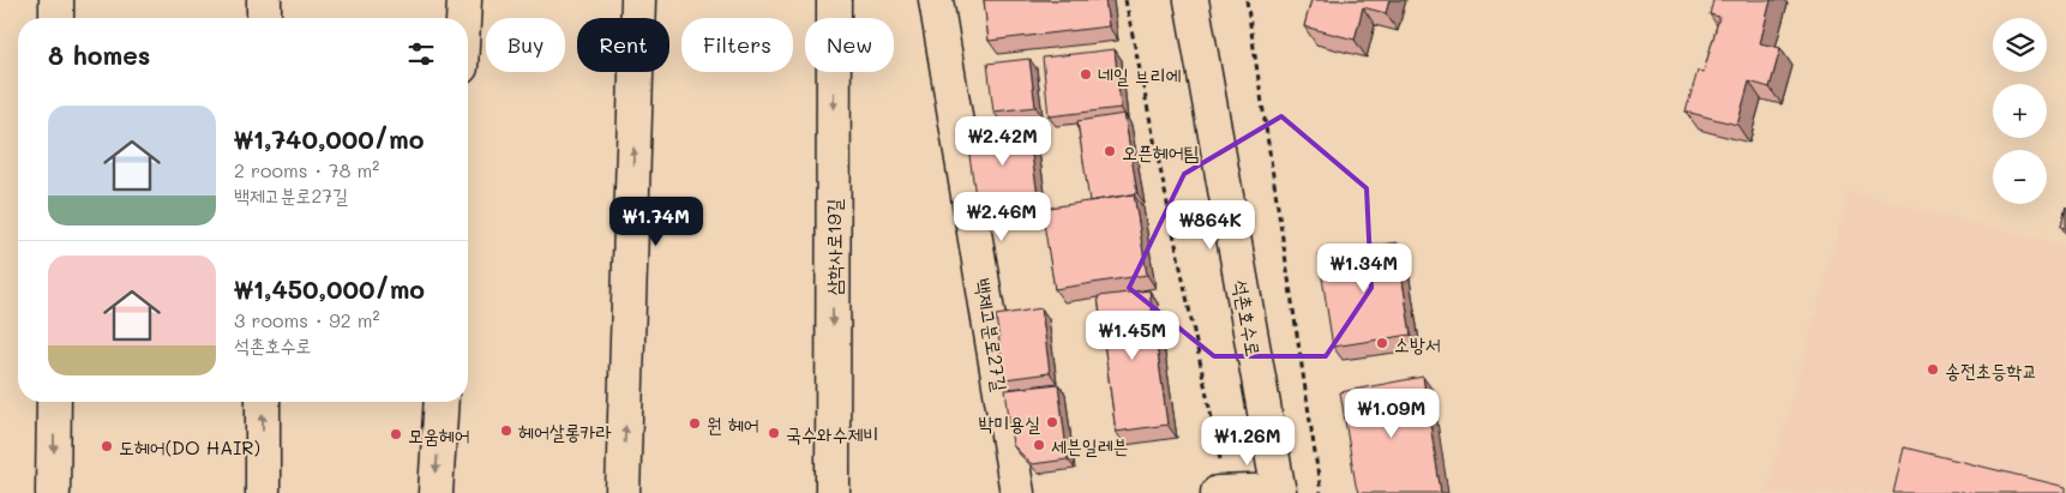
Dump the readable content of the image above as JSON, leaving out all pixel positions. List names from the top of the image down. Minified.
{"streets":{"street":["삼학사로19길","석촌호수로","백제고분로27길"]},"places":["네일 브리에","오픈헤어팀","소방서","송전초등학교","박미용실","원 헤어","헤어살롱카라","국수와수제비","모움헤어","세븐일레븐","도헤어(DO HAIR)"],"page":{"map_buttons":["+","−"],"chip":["Buy","Rent","Filters","New"],"heading":"8 homes","list":[{"name":"₩1,740,000/mo","note":"2 rooms · 78 m² · 백제고분로27길"},{"name":"₩1,450,000/mo","note":"3 rooms · 92 m² · 석촌호수로"}],"price":["₩2.42M","₩2.46M","₩1.74M","₩864K","₩1.34M","₩1.45M","₩1.09M","₩1.26M"]}}
